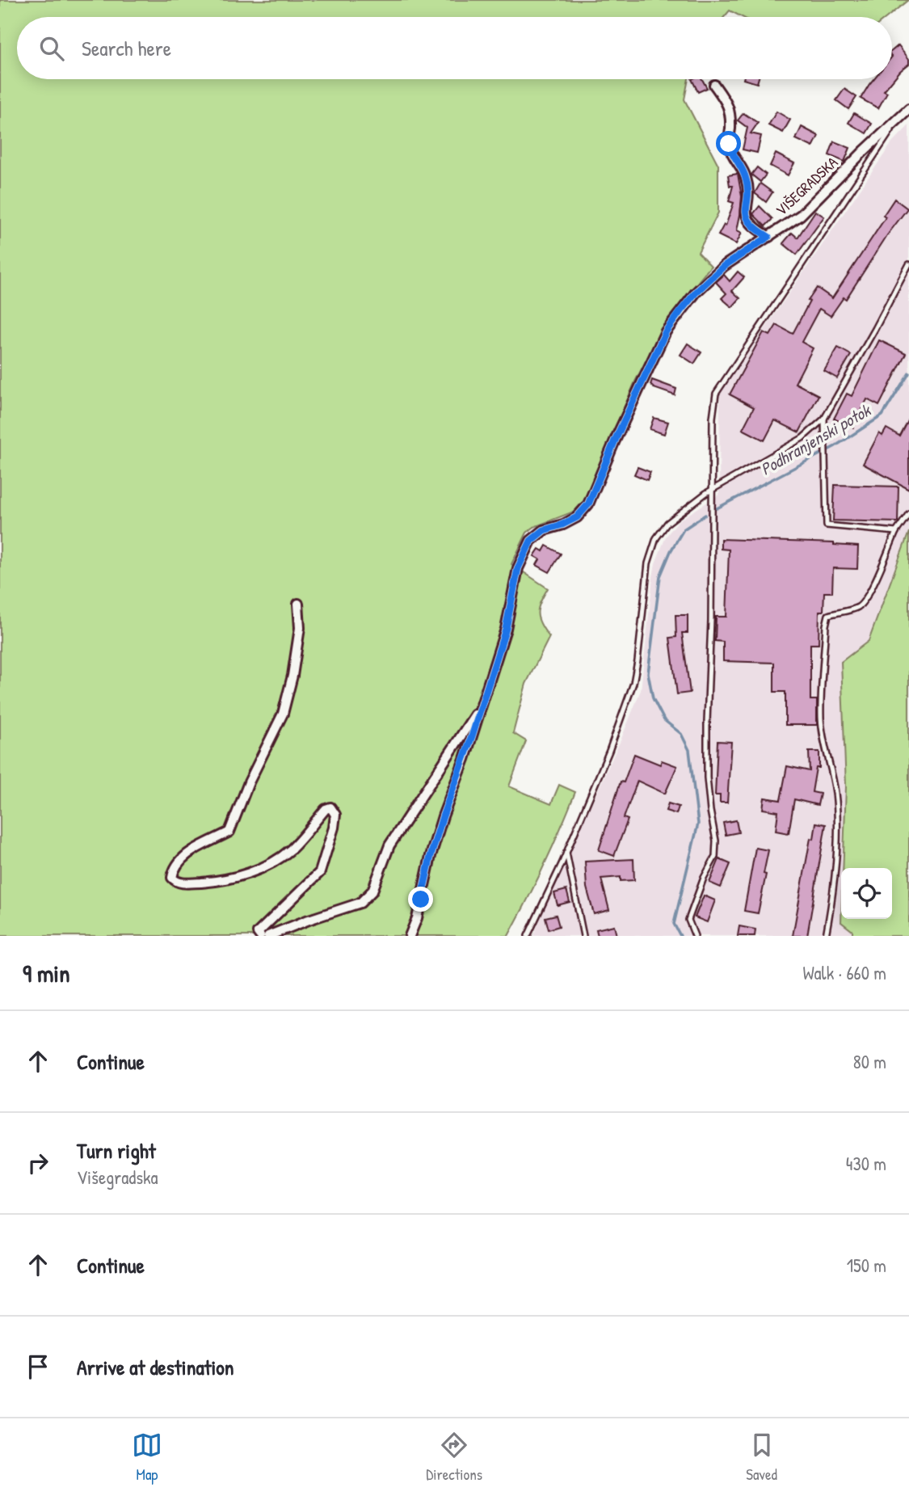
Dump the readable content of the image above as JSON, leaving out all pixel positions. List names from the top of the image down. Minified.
{"streets":{"street":["VIŠEGRADSKA"]},"water":["Podhranjenski potok"],"page":{"search":"Search here","heading":["9 min","Walk · 660 m"],"list":[["Continue","80 m"],["Turn right","Višegradska","430 m"],["Continue","150 m"],"Arrive at destination"],"nav":["Map","Directions","Saved"]}}
